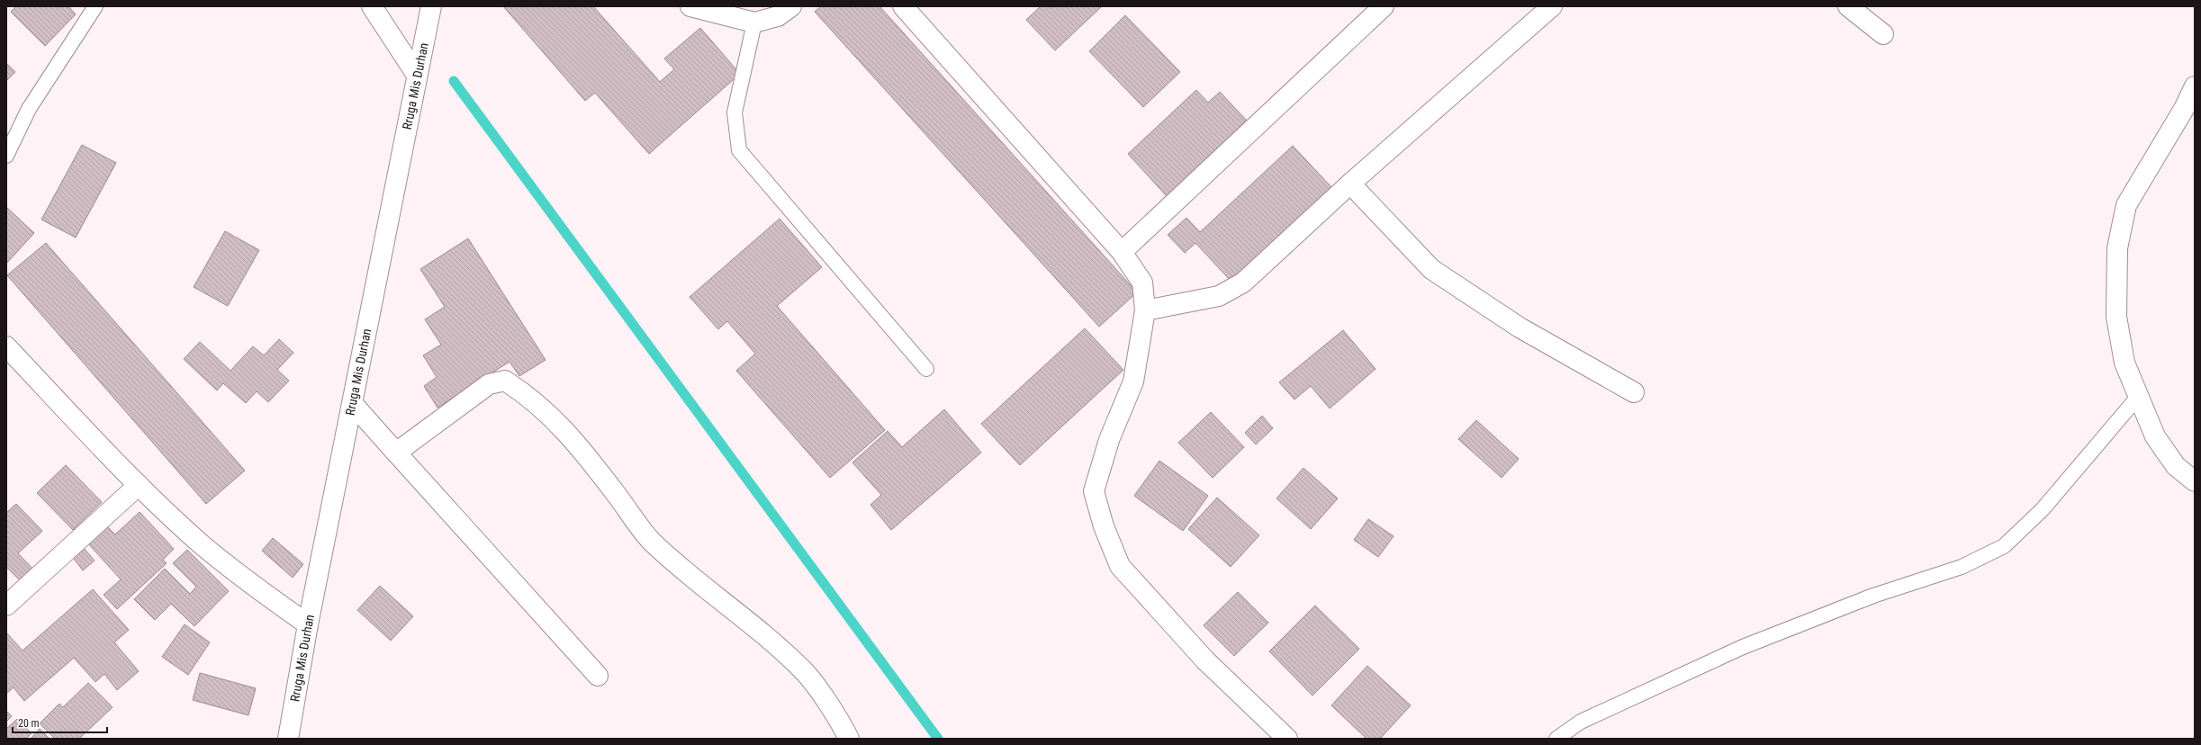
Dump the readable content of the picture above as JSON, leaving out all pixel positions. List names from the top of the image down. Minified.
{"streets":{"street":["Rruga Mis Durhan"]},"scale_bar":"20 m"}
